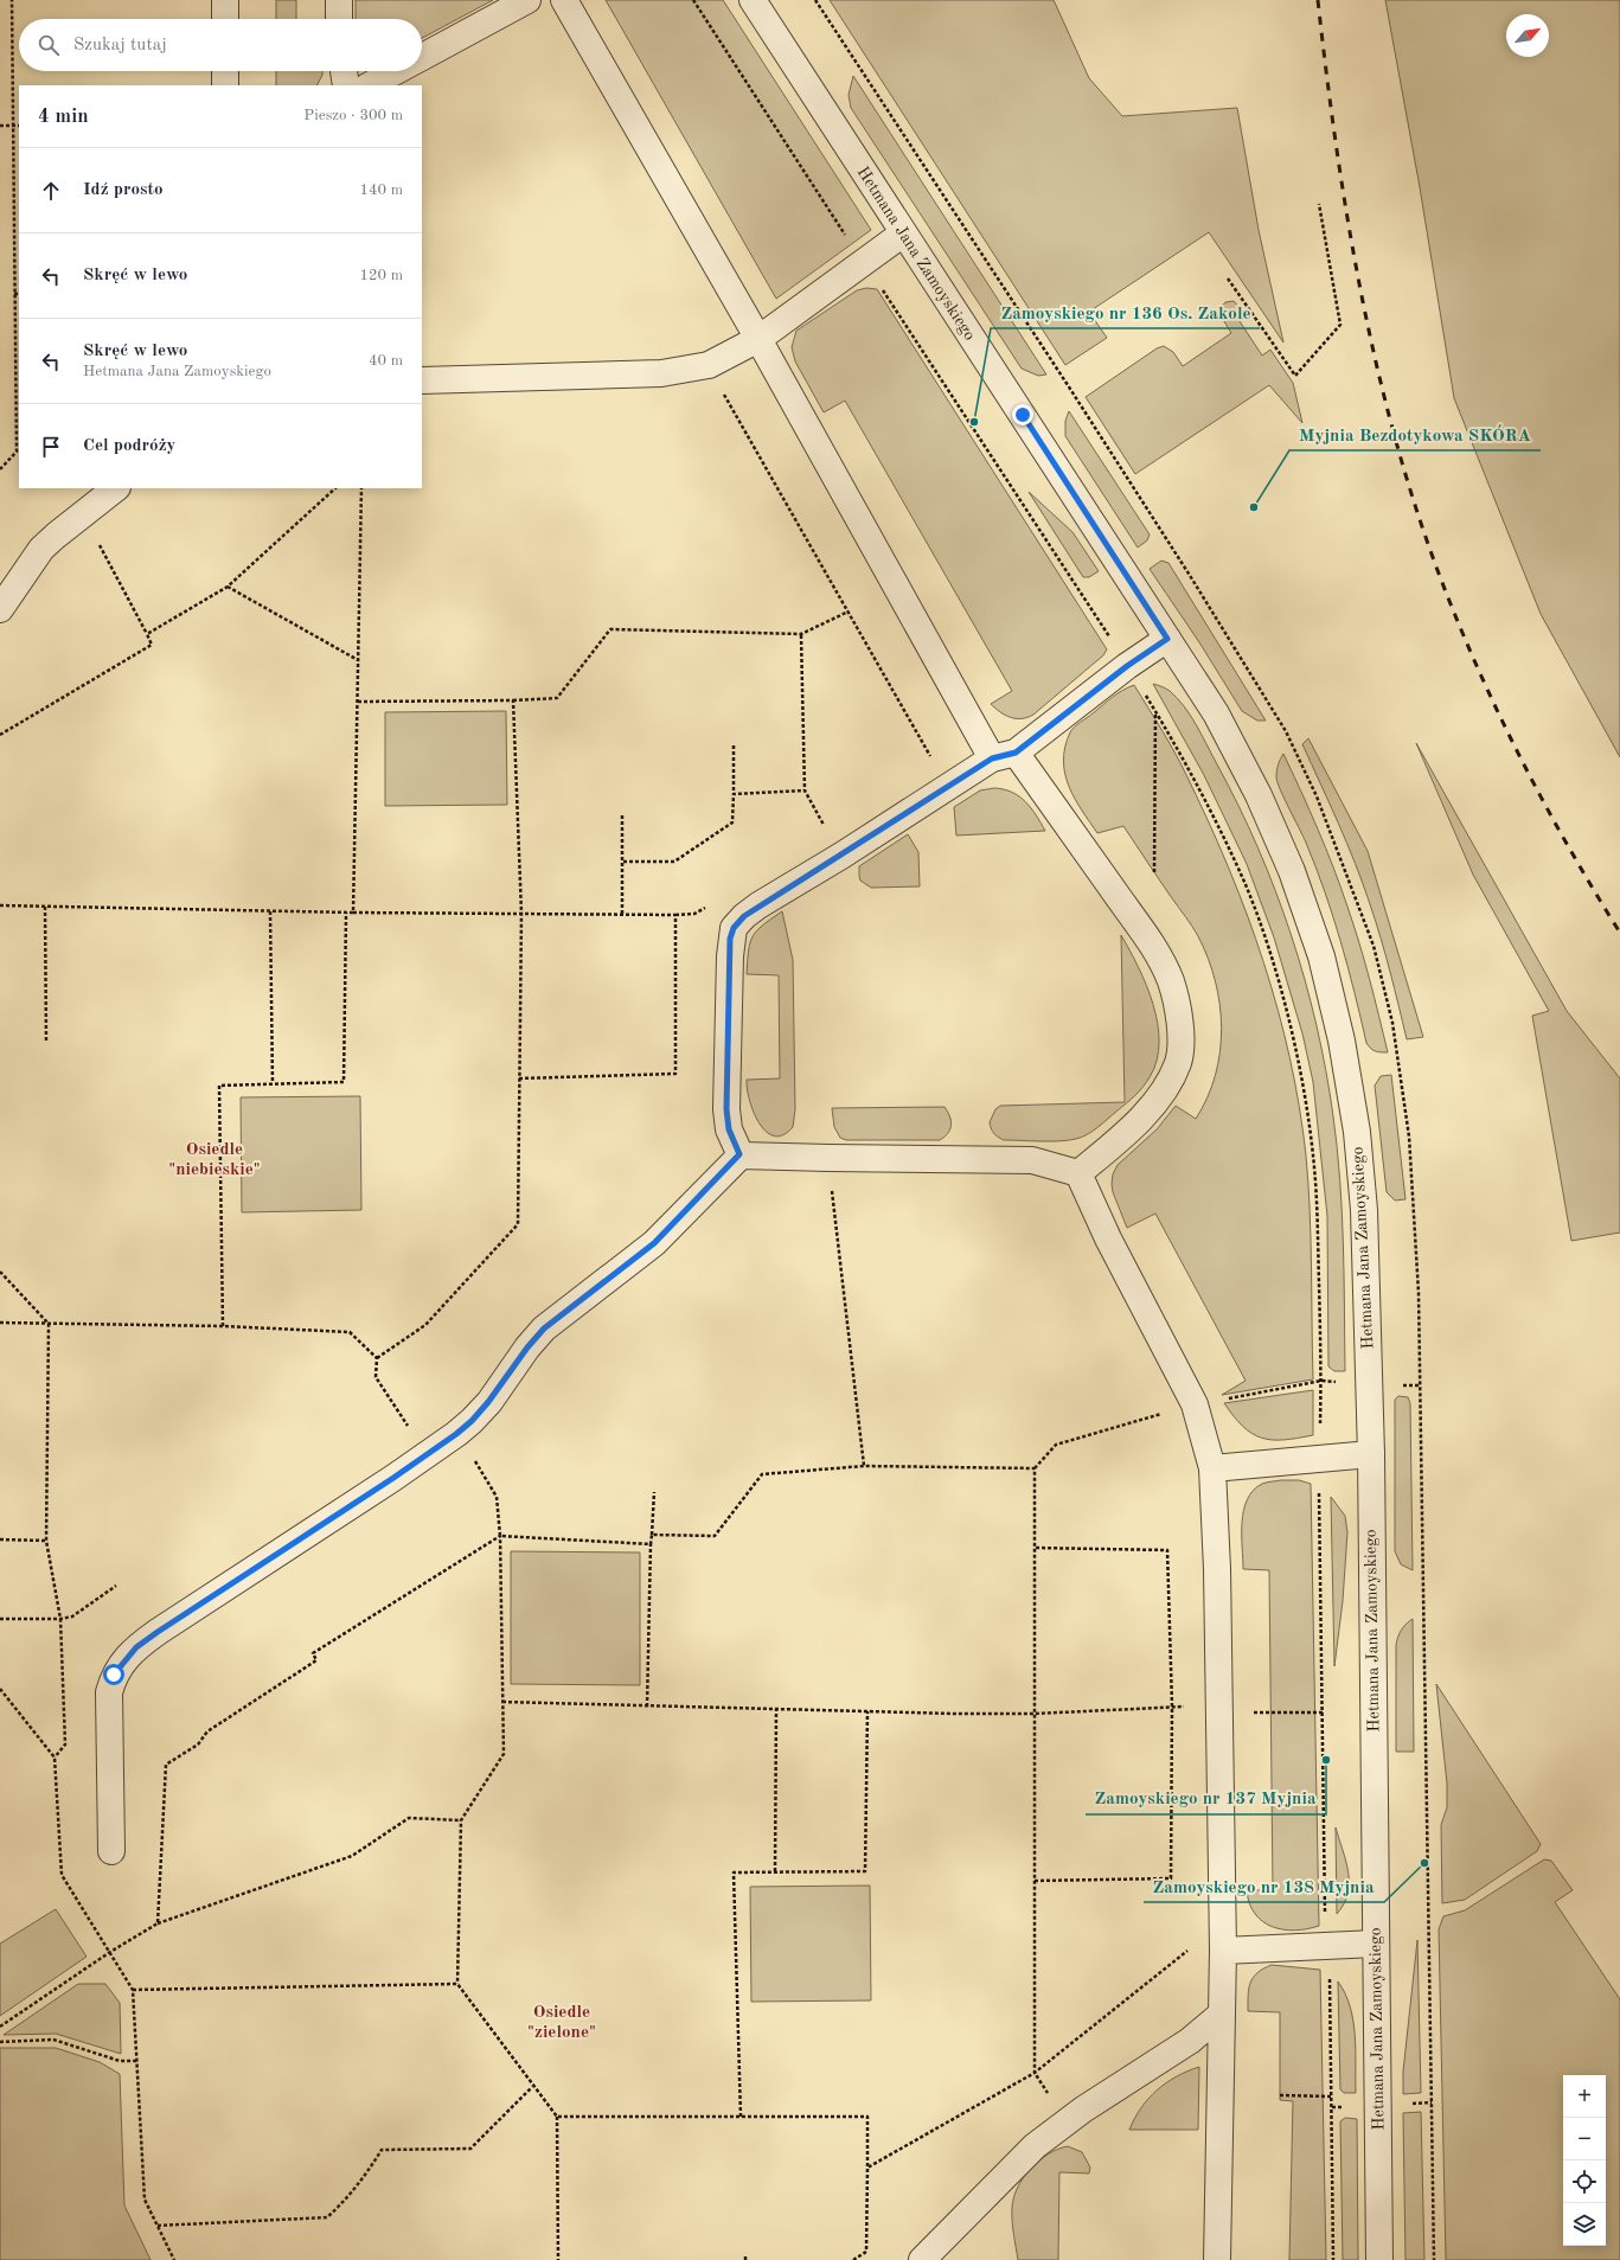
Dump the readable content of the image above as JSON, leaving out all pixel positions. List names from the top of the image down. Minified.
{"streets":{"street":["Hetmana Jana Zamoyskiego"]},"districts":["Osiedle \"niebieskie\"","Osiedle \"zielone\""],"places":["Zamoyskiego nr 136 Os. Zakole","Myjnia Bezdotykowa SKÓRA","Zamoyskiego nr 137 Myjnia","Zamoyskiego nr 138 Myjnia"],"north":"top right","page":{"search":"Szukaj tutaj","heading":["4 min","Pieszo · 300 m"],"list":[["Idź prosto","140 m"],["Skręć w lewo","120 m"],["Skręć w lewo","Hetmana Jana Zamoyskiego","40 m"],"Cel podróży"],"map_buttons":["+","−"]}}
